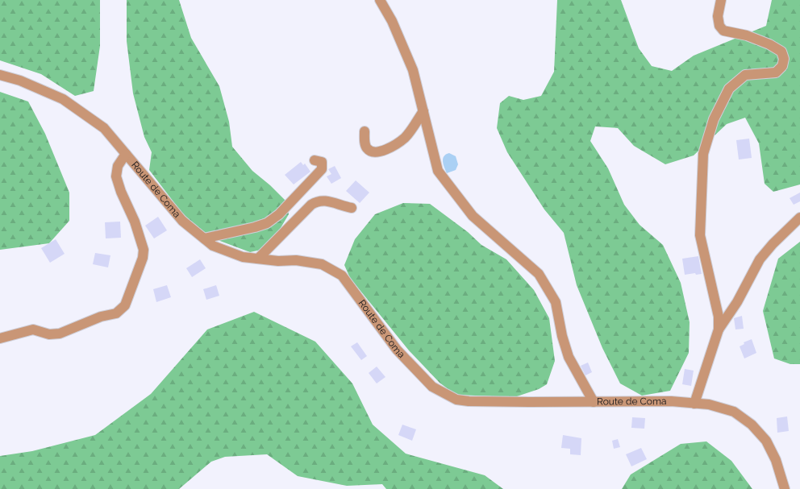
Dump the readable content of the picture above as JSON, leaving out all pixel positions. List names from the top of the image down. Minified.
{"streets":{"street":["Route de Coma"]}}
